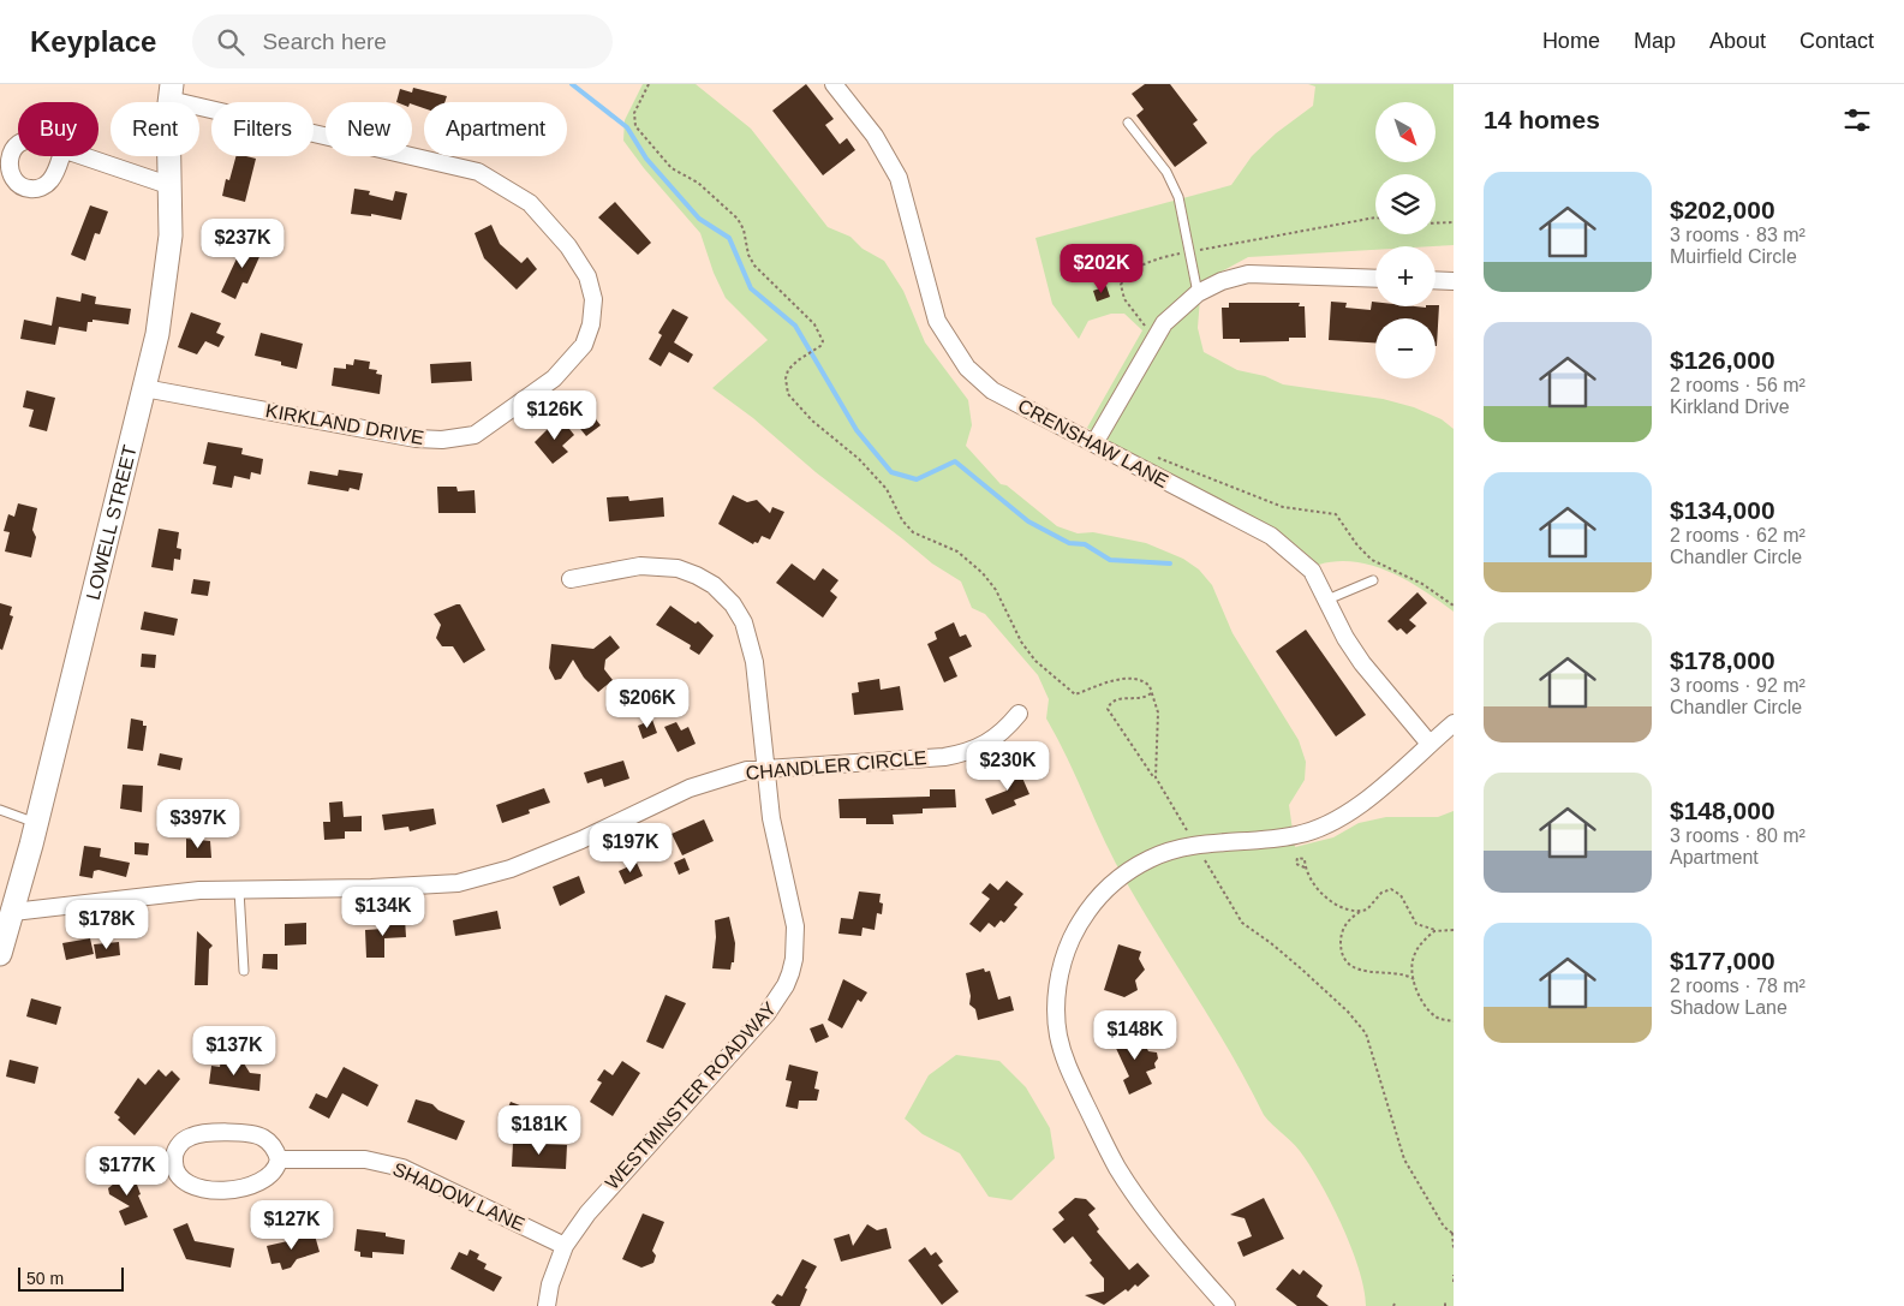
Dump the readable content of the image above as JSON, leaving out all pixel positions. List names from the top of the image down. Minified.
{"streets":{"main road":["LOWELL STREET"],"street":["KIRKLAND DRIVE","CRENSHAW LANE","CHANDLER CIRCLE","WESTMINSTER ROADWAY","SHADOW LANE"]},"crossings":[["KIRKLAND DRIVE","LOWELL STREET"],["LOWELL STREET","CHANDLER CIRCLE"],["CHANDLER CIRCLE","WESTMINSTER ROADWAY"],["WESTMINSTER ROADWAY","SHADOW LANE"]],"scale_bar":"50 m","north":"bottom right","page":{"header":"Keyplace","search":"Search here","nav":["Home","Map","About","Contact"],"heading":"14 homes","map_buttons":["+","−"],"chip":["Buy","Rent","Filters","New","Apartment"],"list":[{"name":"$202,000","note":"3 rooms · 83 m² · Muirfield Circle"},{"name":"$126,000","note":"2 rooms · 56 m² · Kirkland Drive"},{"name":"$134,000","note":"2 rooms · 62 m² · Chandler Circle"},{"name":"$178,000","note":"3 rooms · 92 m² · Chandler Circle"},{"name":"$148,000","note":"3 rooms · 80 m² · Apartment"},{"name":"$177,000","note":"2 rooms · 78 m² · Shadow Lane"}],"price":["$237K","$202K","$126K","$206K","$230K","$397K","$197K","$134K","$178K","$148K","$137K","$181K","$177K","$127K"],"scale":"50 m"}}
